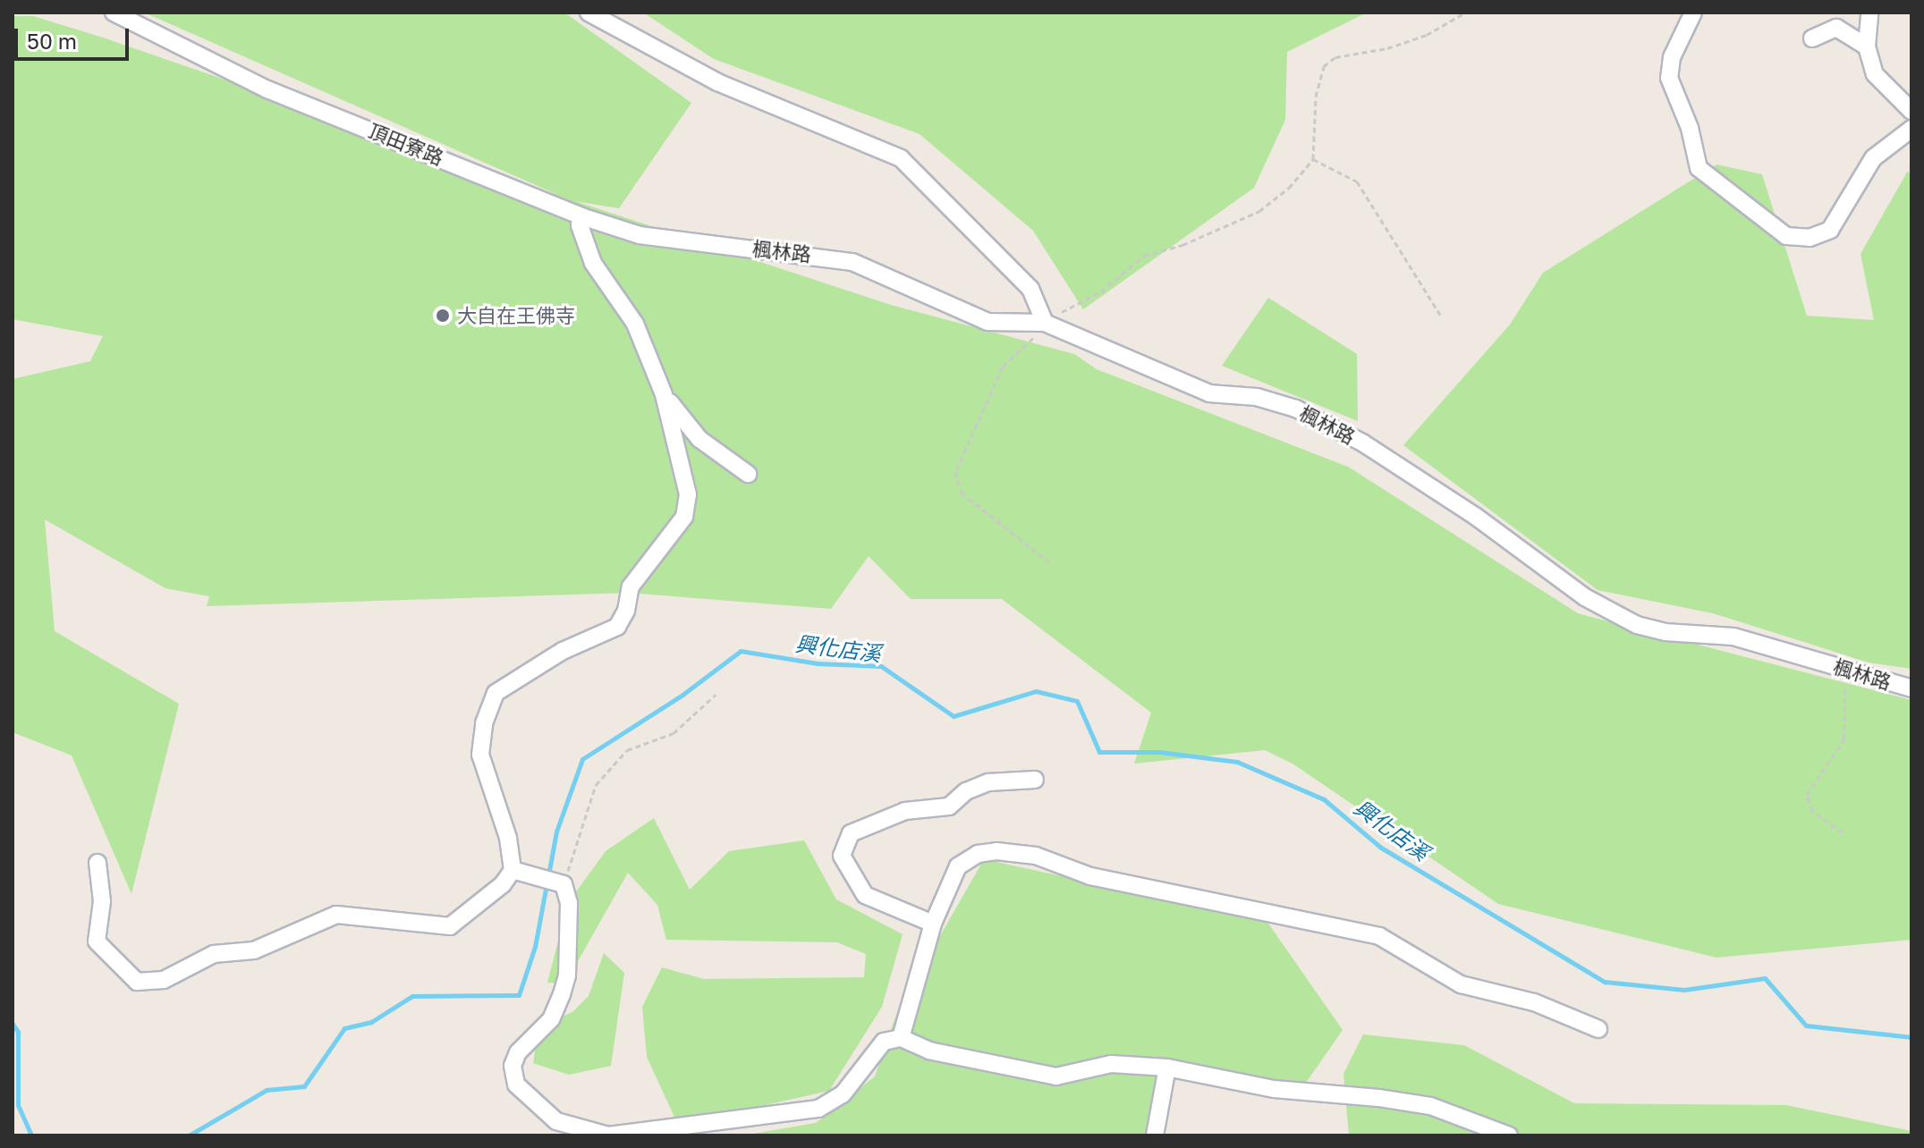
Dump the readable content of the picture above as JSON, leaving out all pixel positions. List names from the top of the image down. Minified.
{"streets":{"street":["頂田寮路","楓林路"]},"crossings":[["頂田寮路","楓林路"]],"water":["興化店溪"],"places":["大自在王佛寺"],"scale_bar":"50 m"}
